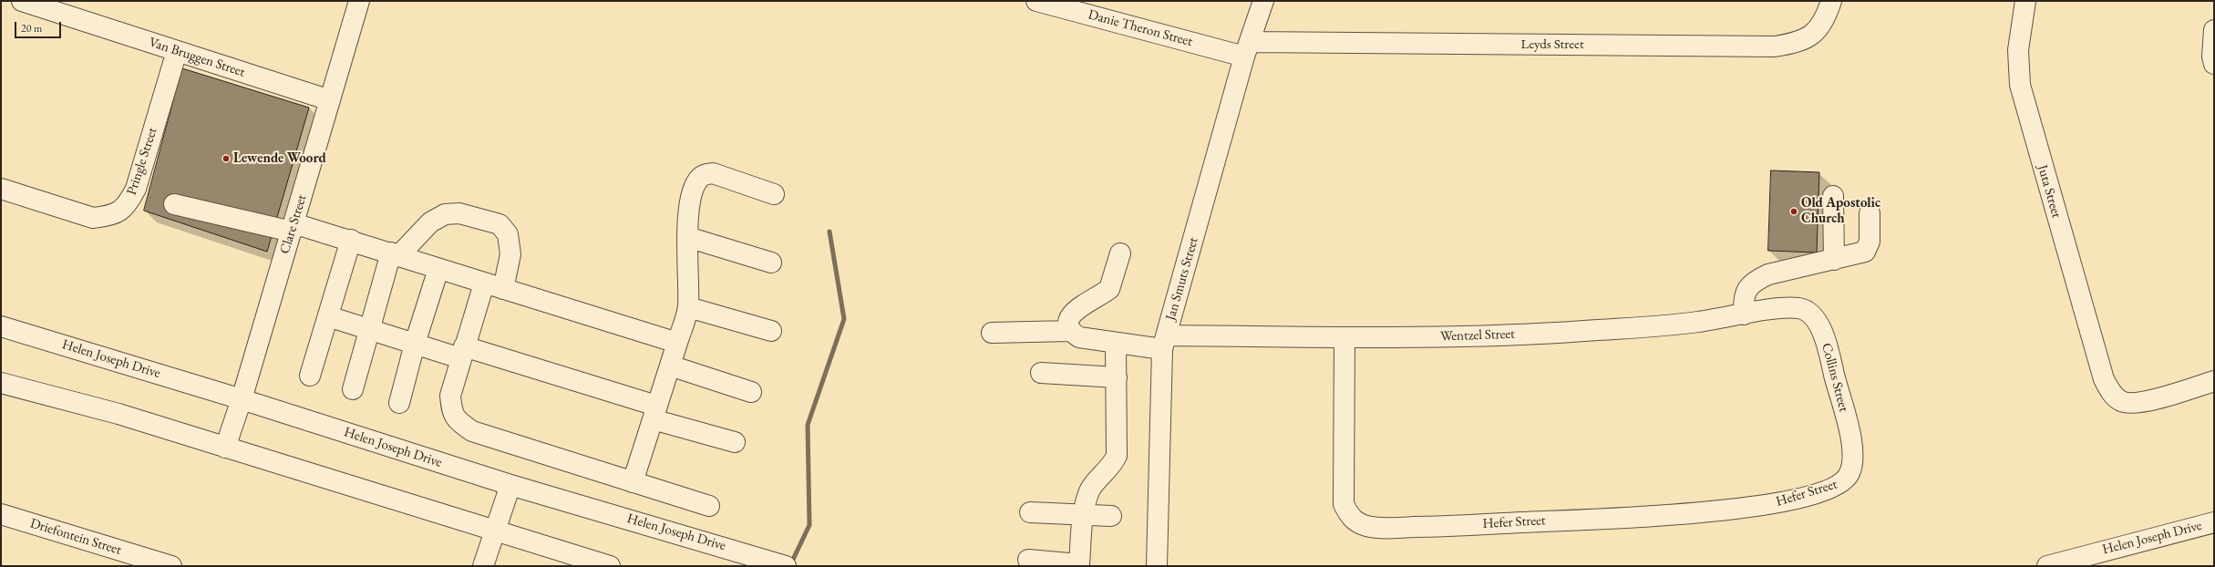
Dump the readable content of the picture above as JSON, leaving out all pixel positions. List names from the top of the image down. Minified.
{"streets":{"street":["Danie Theron Street","Leyds Street","Van Bruggen Street","Pringle Street","Juta Street","Clare Street","Jan Smuts Street","Wentzel Street","Helen Joseph Drive","Collins Street","Hefer Street","Driefontein Street"]},"crossings":[["Danie Theron Street","Leyds Street"],["Danie Theron Street","Jan Smuts Street"],["Leyds Street","Jan Smuts Street"],["Van Bruggen Street","Pringle Street"],["Van Bruggen Street","Clare Street"],["Clare Street","Helen Joseph Drive"],["Jan Smuts Street","Wentzel Street"],["Wentzel Street","Collins Street"],["Wentzel Street","Hefer Street"],["Collins Street","Hefer Street"]],"places":["Lewende Woord","Old Apostolic Church"],"scale_bar":"20 m"}
